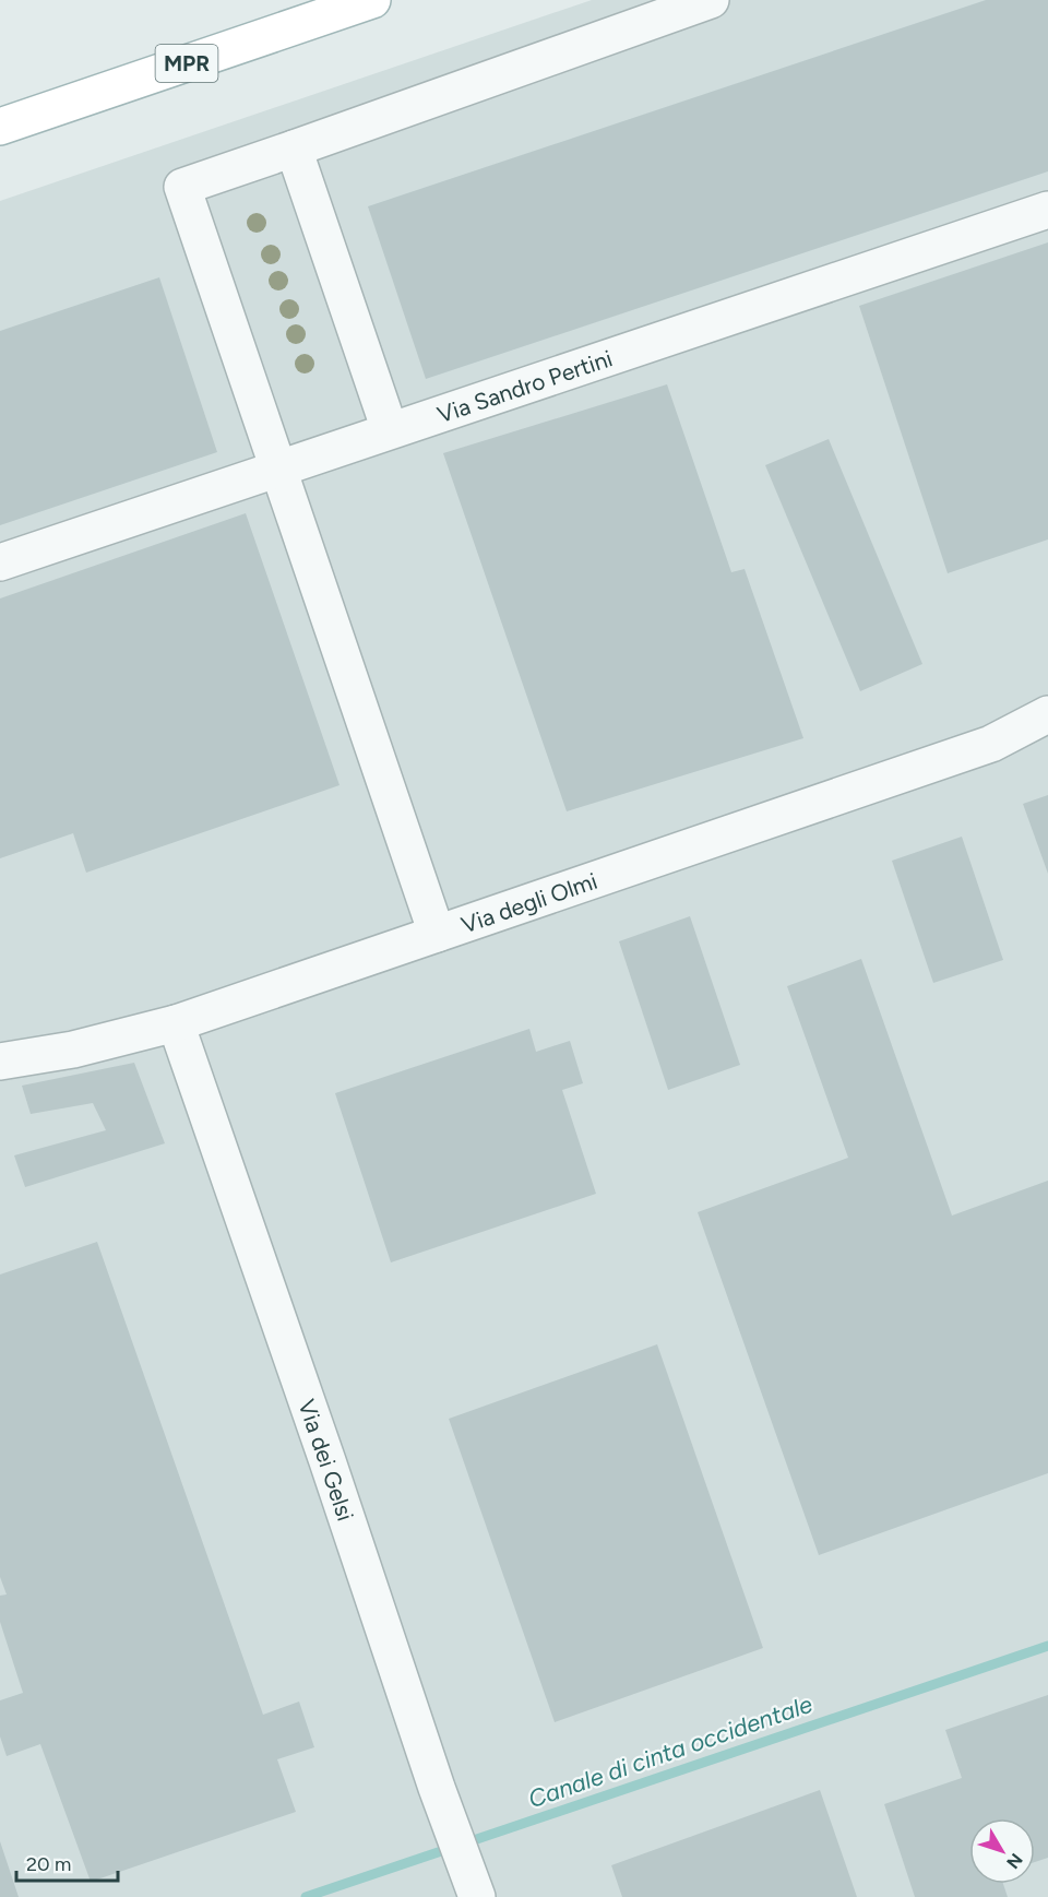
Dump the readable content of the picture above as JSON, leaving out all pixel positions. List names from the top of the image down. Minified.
{"streets":{"main road":["MPR"],"street":["Via Sandro Pertini","Via degli Olmi","Via dei Gelsi"]},"crossings":[["Via degli Olmi","Via dei Gelsi"]],"water":["Canale di cinta occidentale"],"scale_bar":"20 m","north":"bottom right"}
